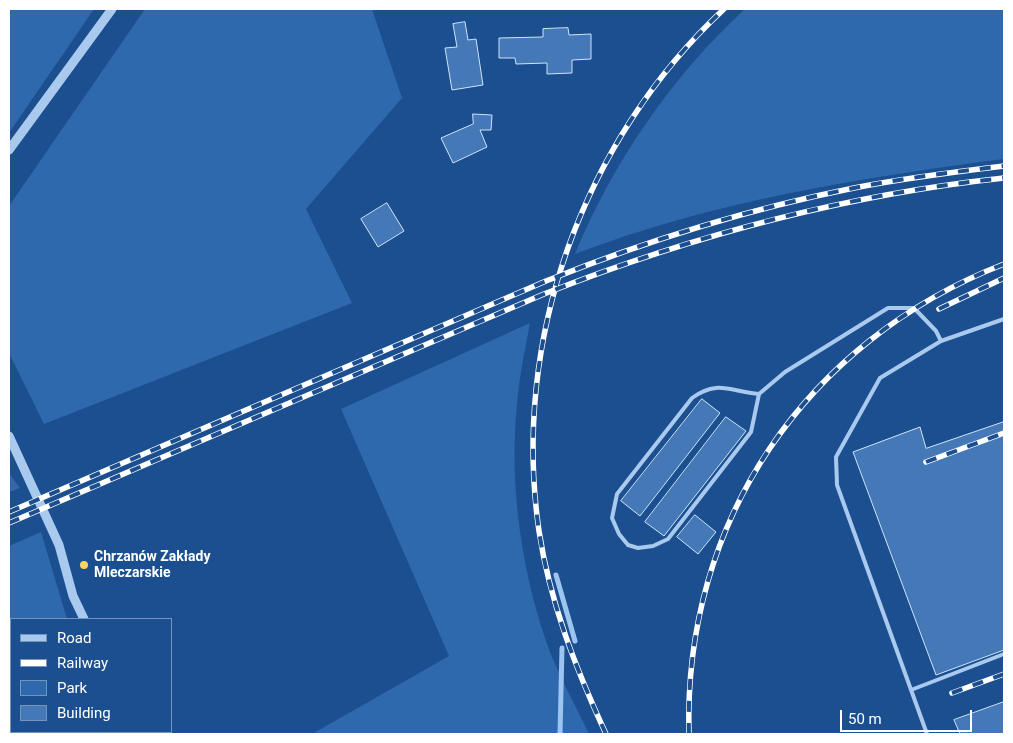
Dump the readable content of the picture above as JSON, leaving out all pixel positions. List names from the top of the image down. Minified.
{"places":["Chrzanów Zakłady Mleczarskie"],"legend":["Road","Railway","Park","Building"],"scale_bar":"50 m"}
